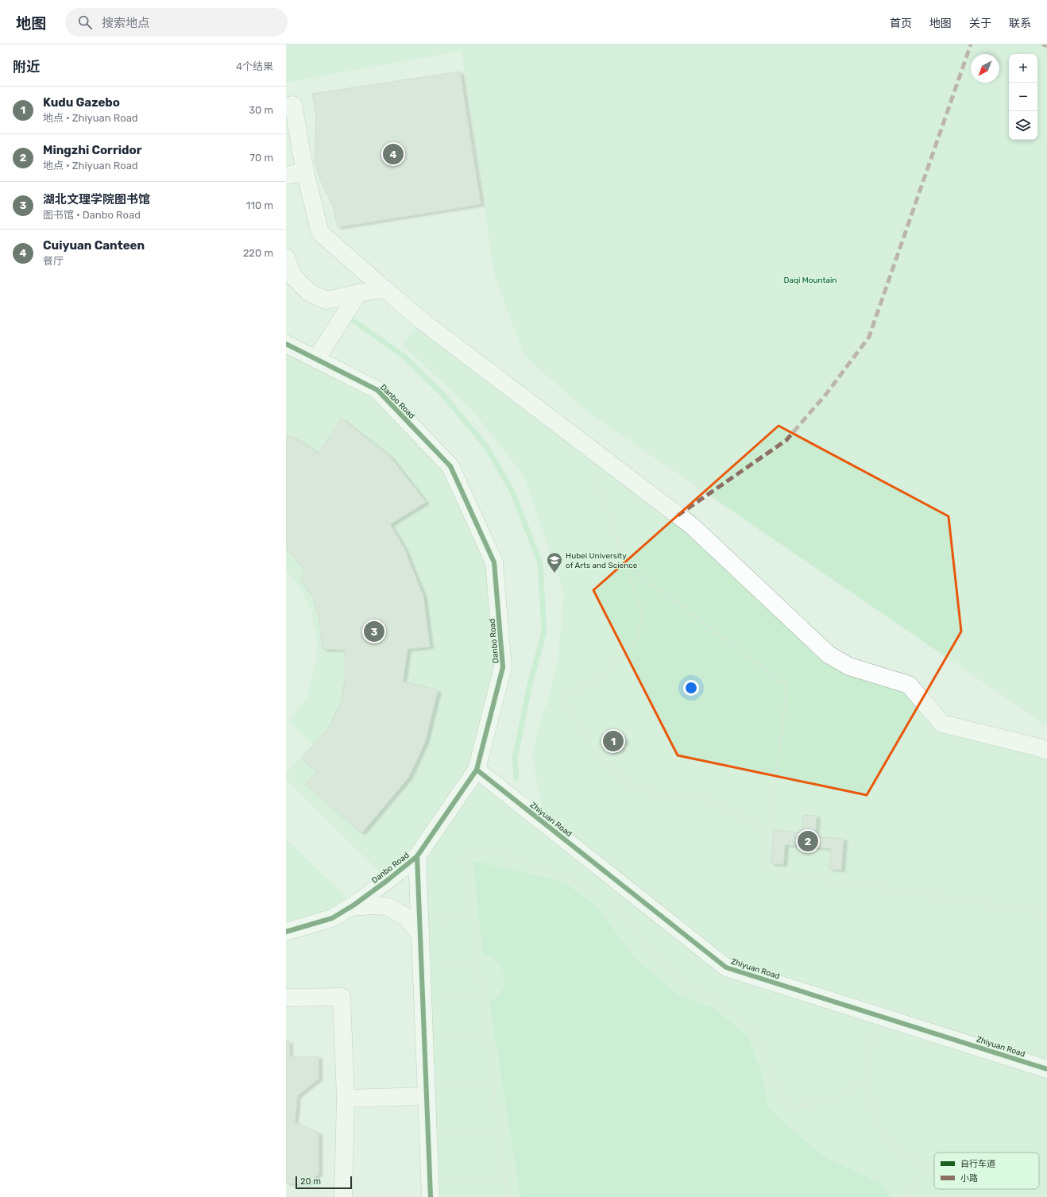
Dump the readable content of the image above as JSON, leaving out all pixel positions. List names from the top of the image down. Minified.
{"streets":{"street":["Danbo Road","Zhiyuan Road"]},"crossings":[["Danbo Road","Zhiyuan Road"]],"parks":["Daqi Mountain"],"places":{"school or university":["Hubei University of Arts and Science"]},"legend":["自行车道","小路"],"scale_bar":"20 m","north":"bottom left","page":{"header":"地图","search":"搜索地点","nav":["首页","地图","关于","联系"],"heading":["附近","4个结果"],"map_buttons":["+","−"],"list":[{"mark":"1","name":"Kudu Gazebo","note":"地点 · Zhiyuan Road","value":"30 m"},{"mark":"2","name":"Mingzhi Corridor","note":"地点 · Zhiyuan Road","value":"70 m"},{"mark":"3","name":"湖北文理学院图书馆","note":"图书馆 · Danbo Road","value":"110 m"},{"mark":"4","name":"Cuiyuan Canteen","note":"餐厅","value":"220 m"}],"pins":["4","3","1","2"],"scale":"20 m"}}
